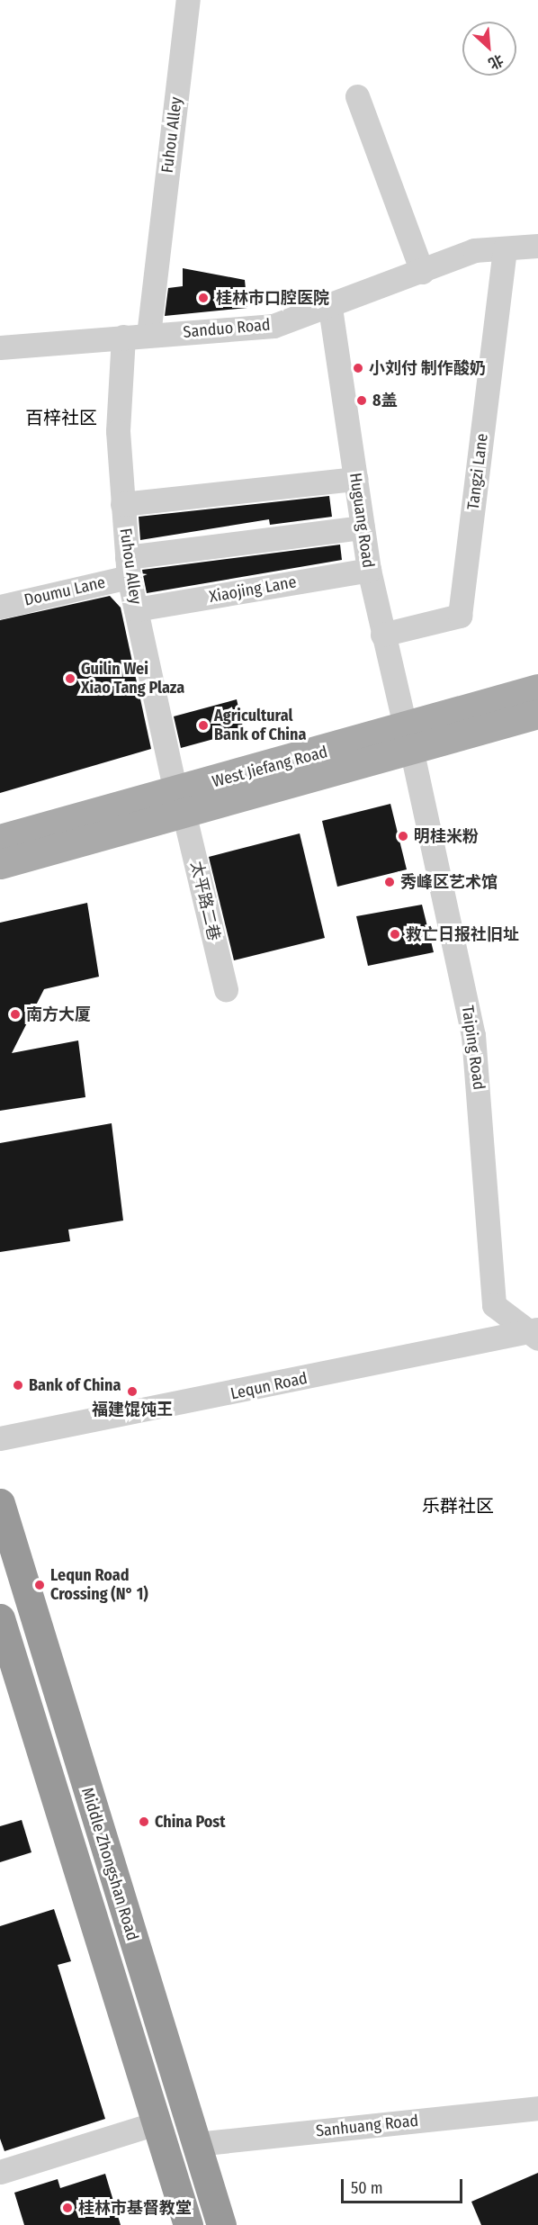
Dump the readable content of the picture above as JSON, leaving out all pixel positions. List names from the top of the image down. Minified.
{"streets":{"highway":["Middle Zhongshan Road"],"main road":["West Jiefang Road"],"street":["Fuhou Alley","Sanduo Road","Tangzi Lane","Huguang Road","Xiaojing Lane","Doumu Lane","太平路二巷","Taiping Road","Lequn Road","Sanhuang Road"]},"crossings":[["Fuhou Alley","Sanduo Road"],["Fuhou Alley","Xiaojing Lane"],["Fuhou Alley","Doumu Lane"],["Fuhou Alley","West Jiefang Road"],["Fuhou Alley","太平路二巷"],["Sanduo Road","Tangzi Lane"],["Sanduo Road","Huguang Road"],["Tangzi Lane","Huguang Road"],["Huguang Road","Xiaojing Lane"],["Huguang Road","Doumu Lane"],["Huguang Road","West Jiefang Road"],["Huguang Road","Taiping Road"],["West Jiefang Road","太平路二巷"],["West Jiefang Road","Taiping Road"],["Taiping Road","Lequn Road"],["Middle Zhongshan Road","Sanhuang Road"]],"districts":["百梓社区","乐群社区"],"places":["桂林市口腔医院","小刘付 制作酸奶","8盖","Guilin Wei Xiao Tang Plaza","Agricultural Bank of China","明桂米粉","秀峰区艺术馆","救亡日报社旧址","南方大厦","Bank of China","福建馄饨王","Lequn Road Crossing (N° 1)","China Post","桂林市基督教堂"],"scale_bar":"50 m","north":"bottom right"}
